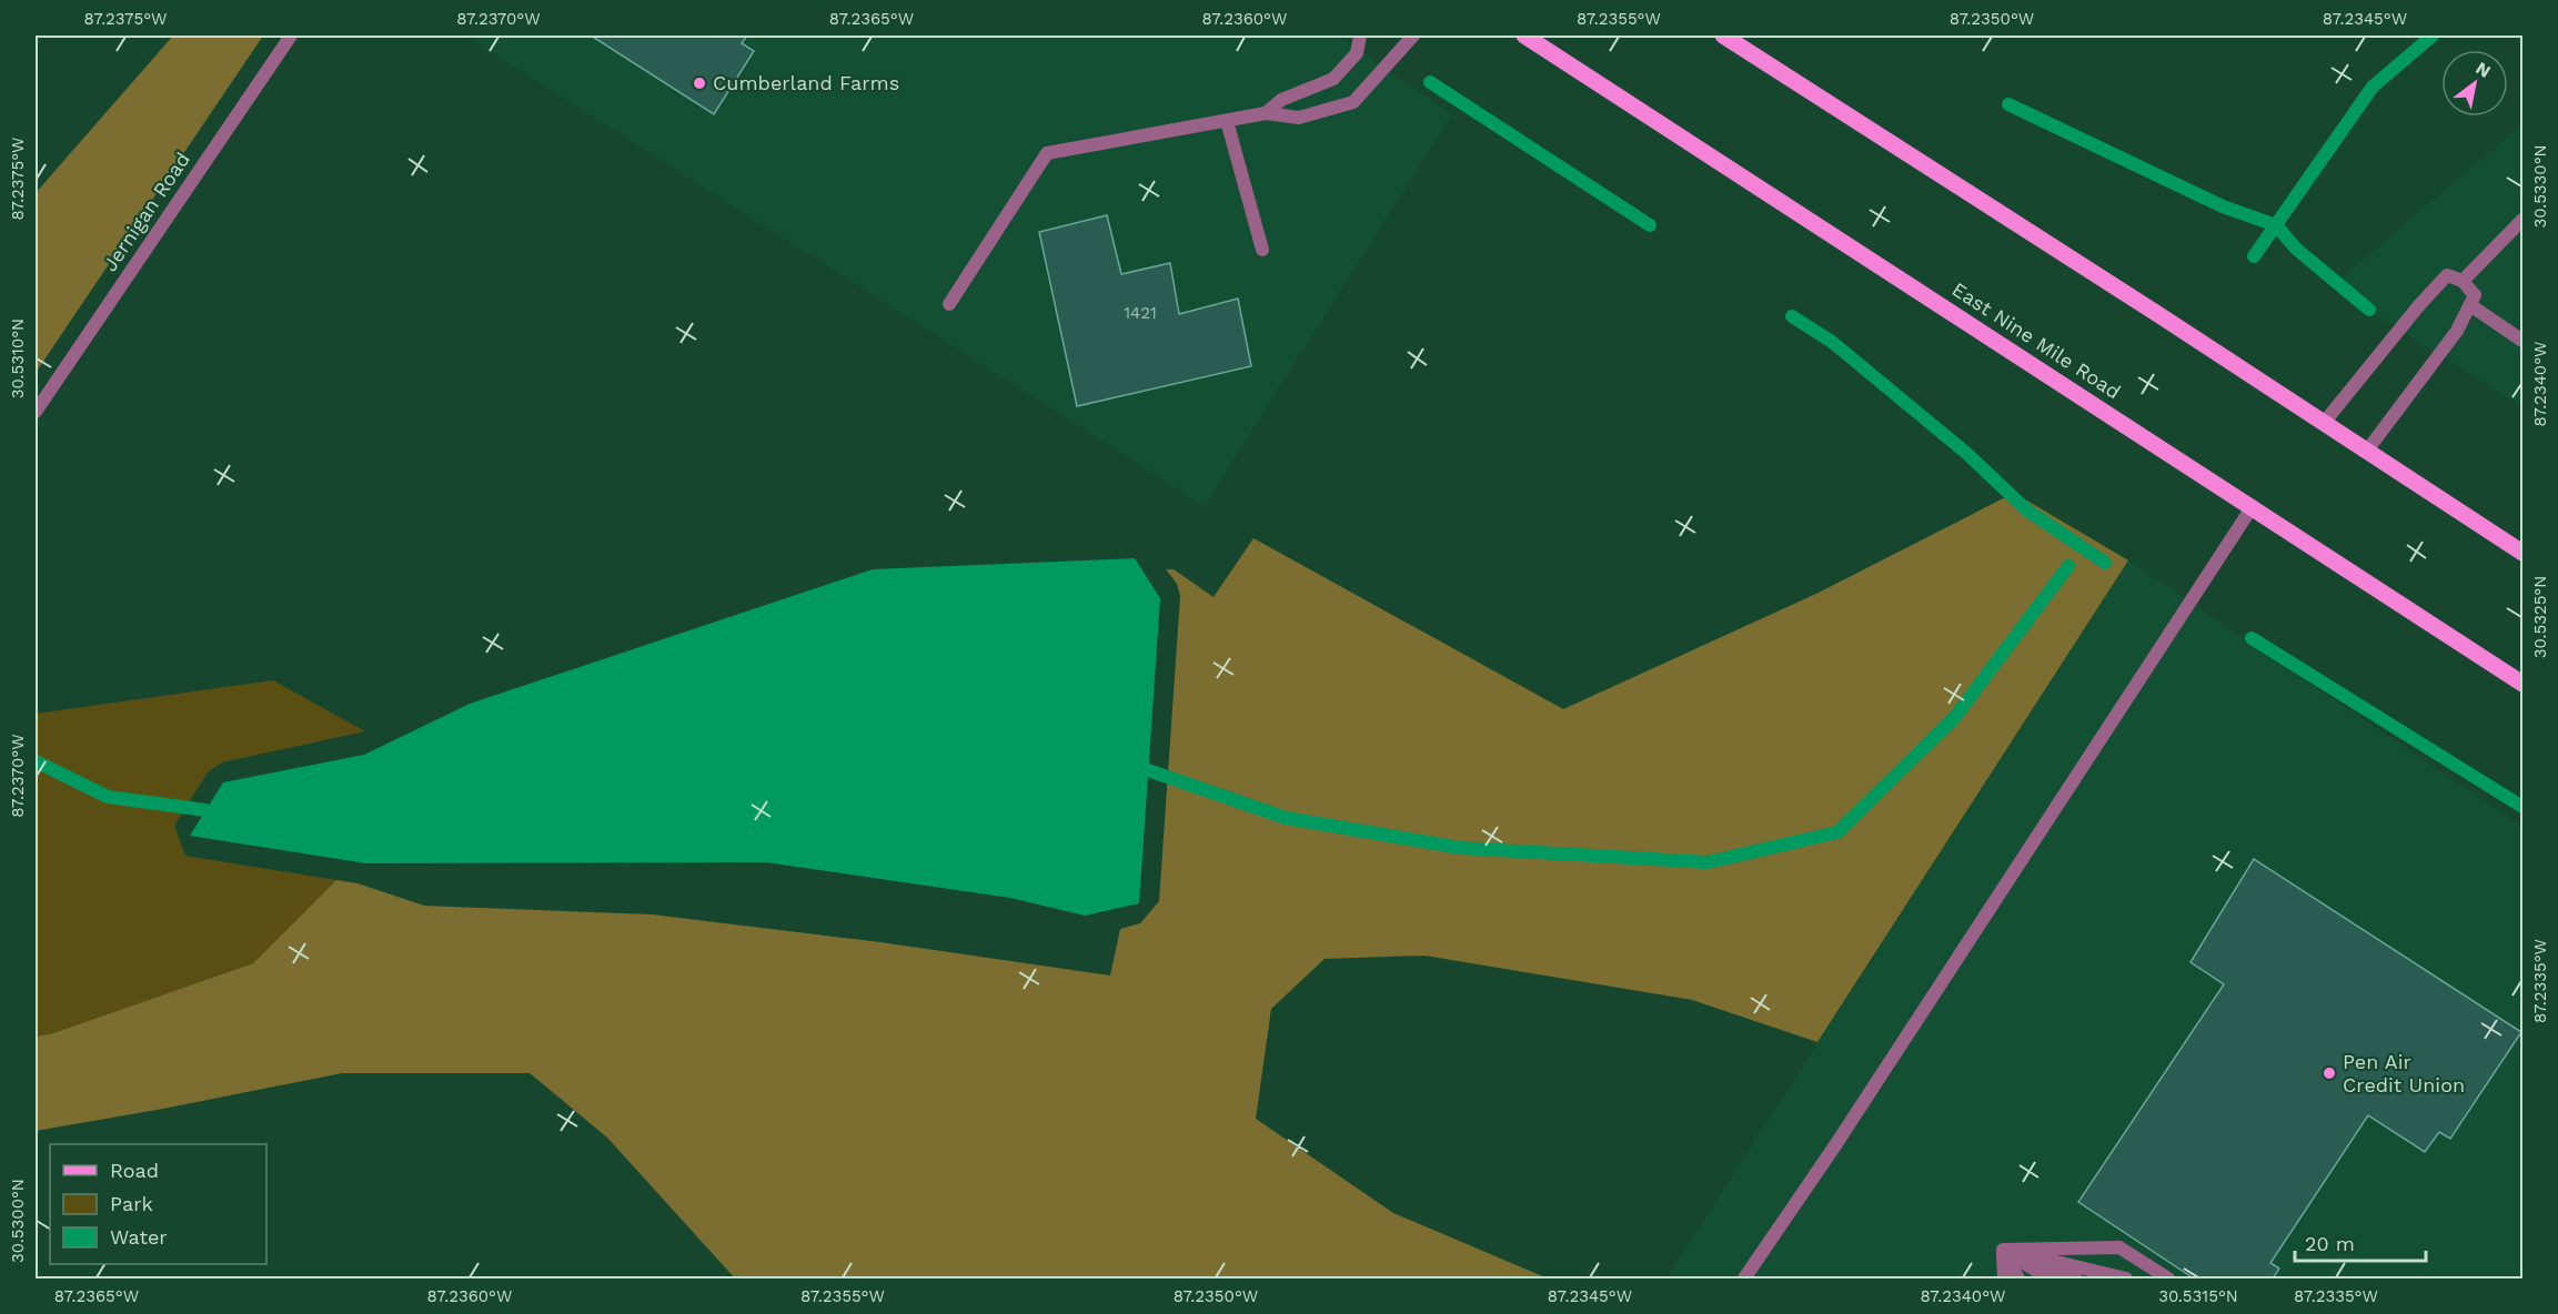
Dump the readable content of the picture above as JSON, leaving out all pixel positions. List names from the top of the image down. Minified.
{"streets":{"main road":["East Nine Mile Road"],"street":["Jernigan Road"]},"places":["Cumberland Farms","Pen Air Credit Union"],"house_numbers":["1421"],"legend":["Road","Park","Water"],"scale_bar":"20 m","north":"top right","coordinates":["87.2375°W","87.2370°W","87.2365°W","87.2360°W","87.2355°W","87.2350°W","87.2345°W","30.5330°N","30.5310°N","87.2340°W","30.5325°N","87.2335°W","30.5300°N","30.5315°N"]}
